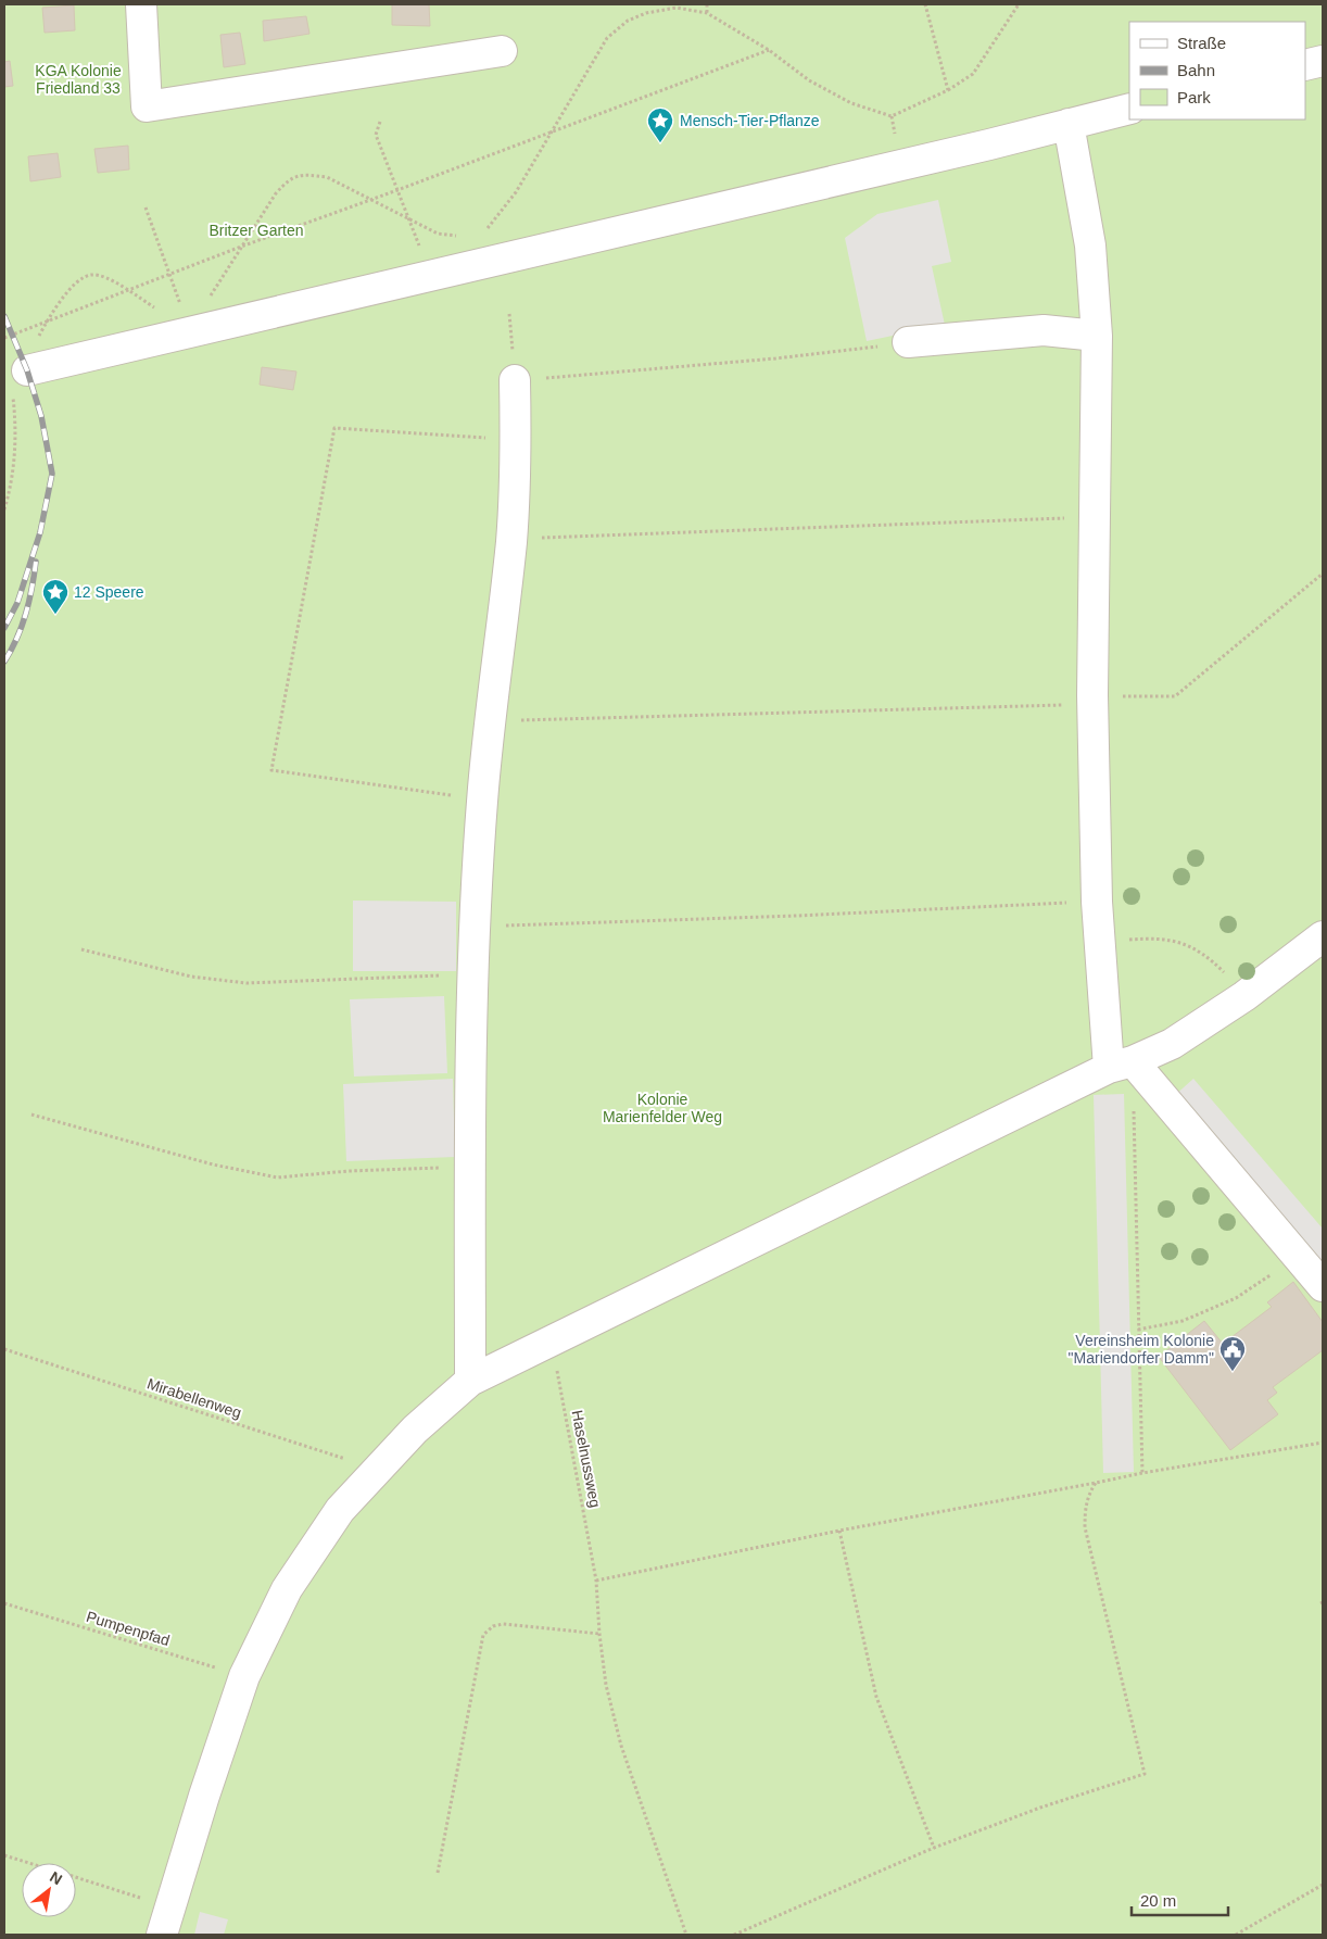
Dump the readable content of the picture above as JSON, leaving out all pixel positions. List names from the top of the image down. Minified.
{"streets":{"path":["Mirabellenweg","Haselnussweg","Pumpenpfad"]},"parks":["KGA Kolonie Friedland 33","Britzer Garten","Kolonie Marienfelder Weg"],"places":{"place":["Mensch-Tier-Pflanze","12 Speere"],"public building":["Vereinsheim Kolonie \"Mariendorfer Damm\""]},"legend":["Straße","Bahn","Park"],"scale_bar":"20 m","north":"top right"}
